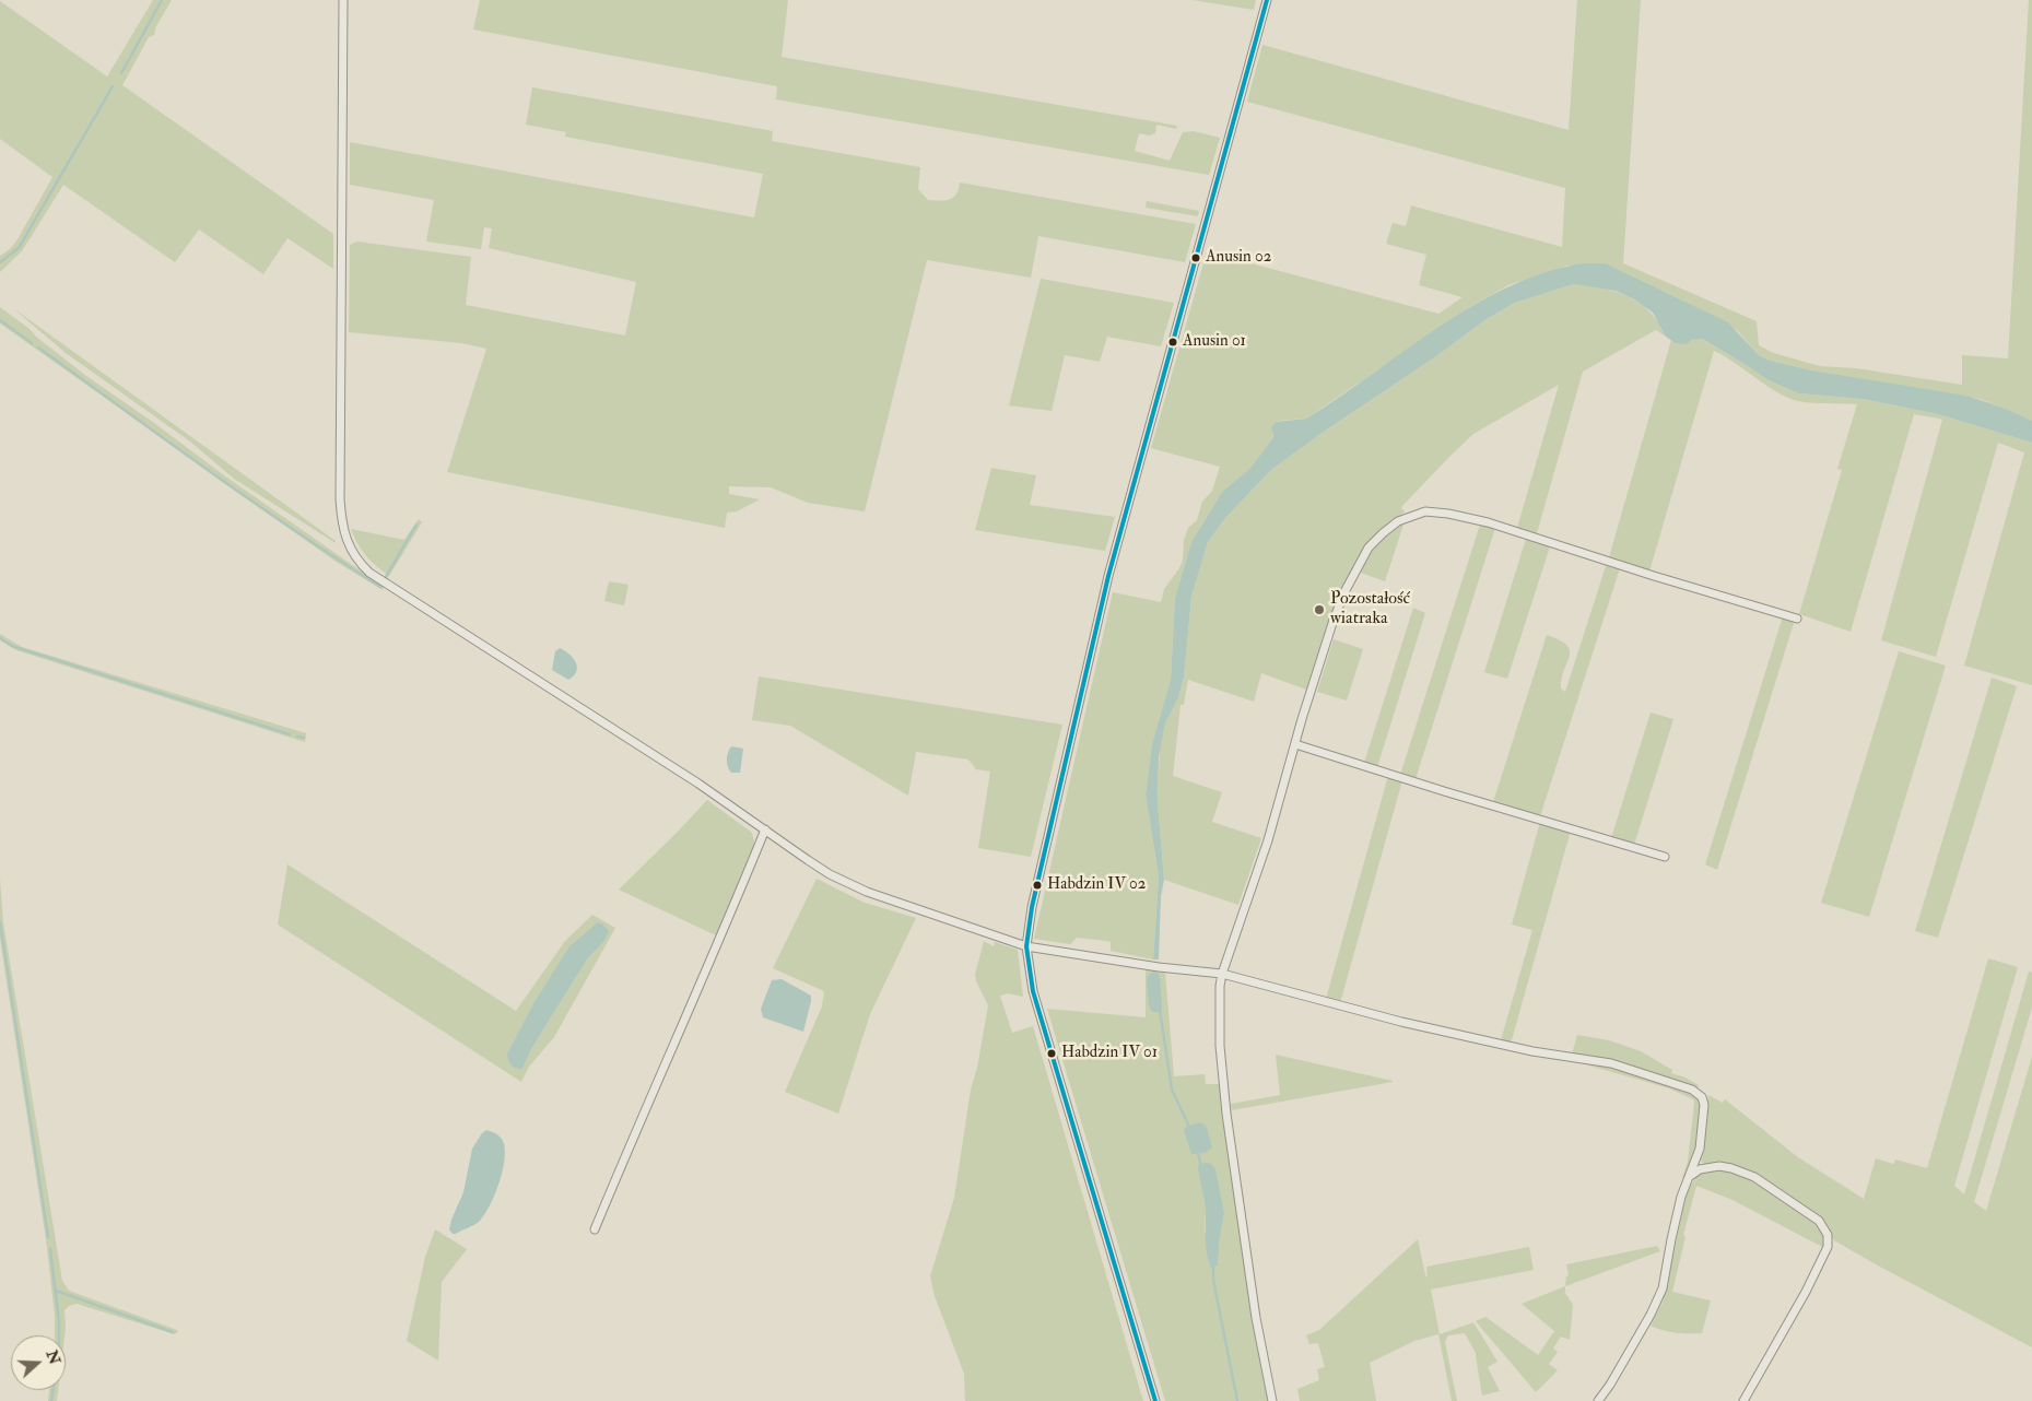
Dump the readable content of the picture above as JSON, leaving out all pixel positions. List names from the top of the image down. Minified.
{"places":["Anusin 02","Anusin 01","Pozostałość wiatraka","Habdzin IV 02","Habdzin IV 01"],"north":"right"}
